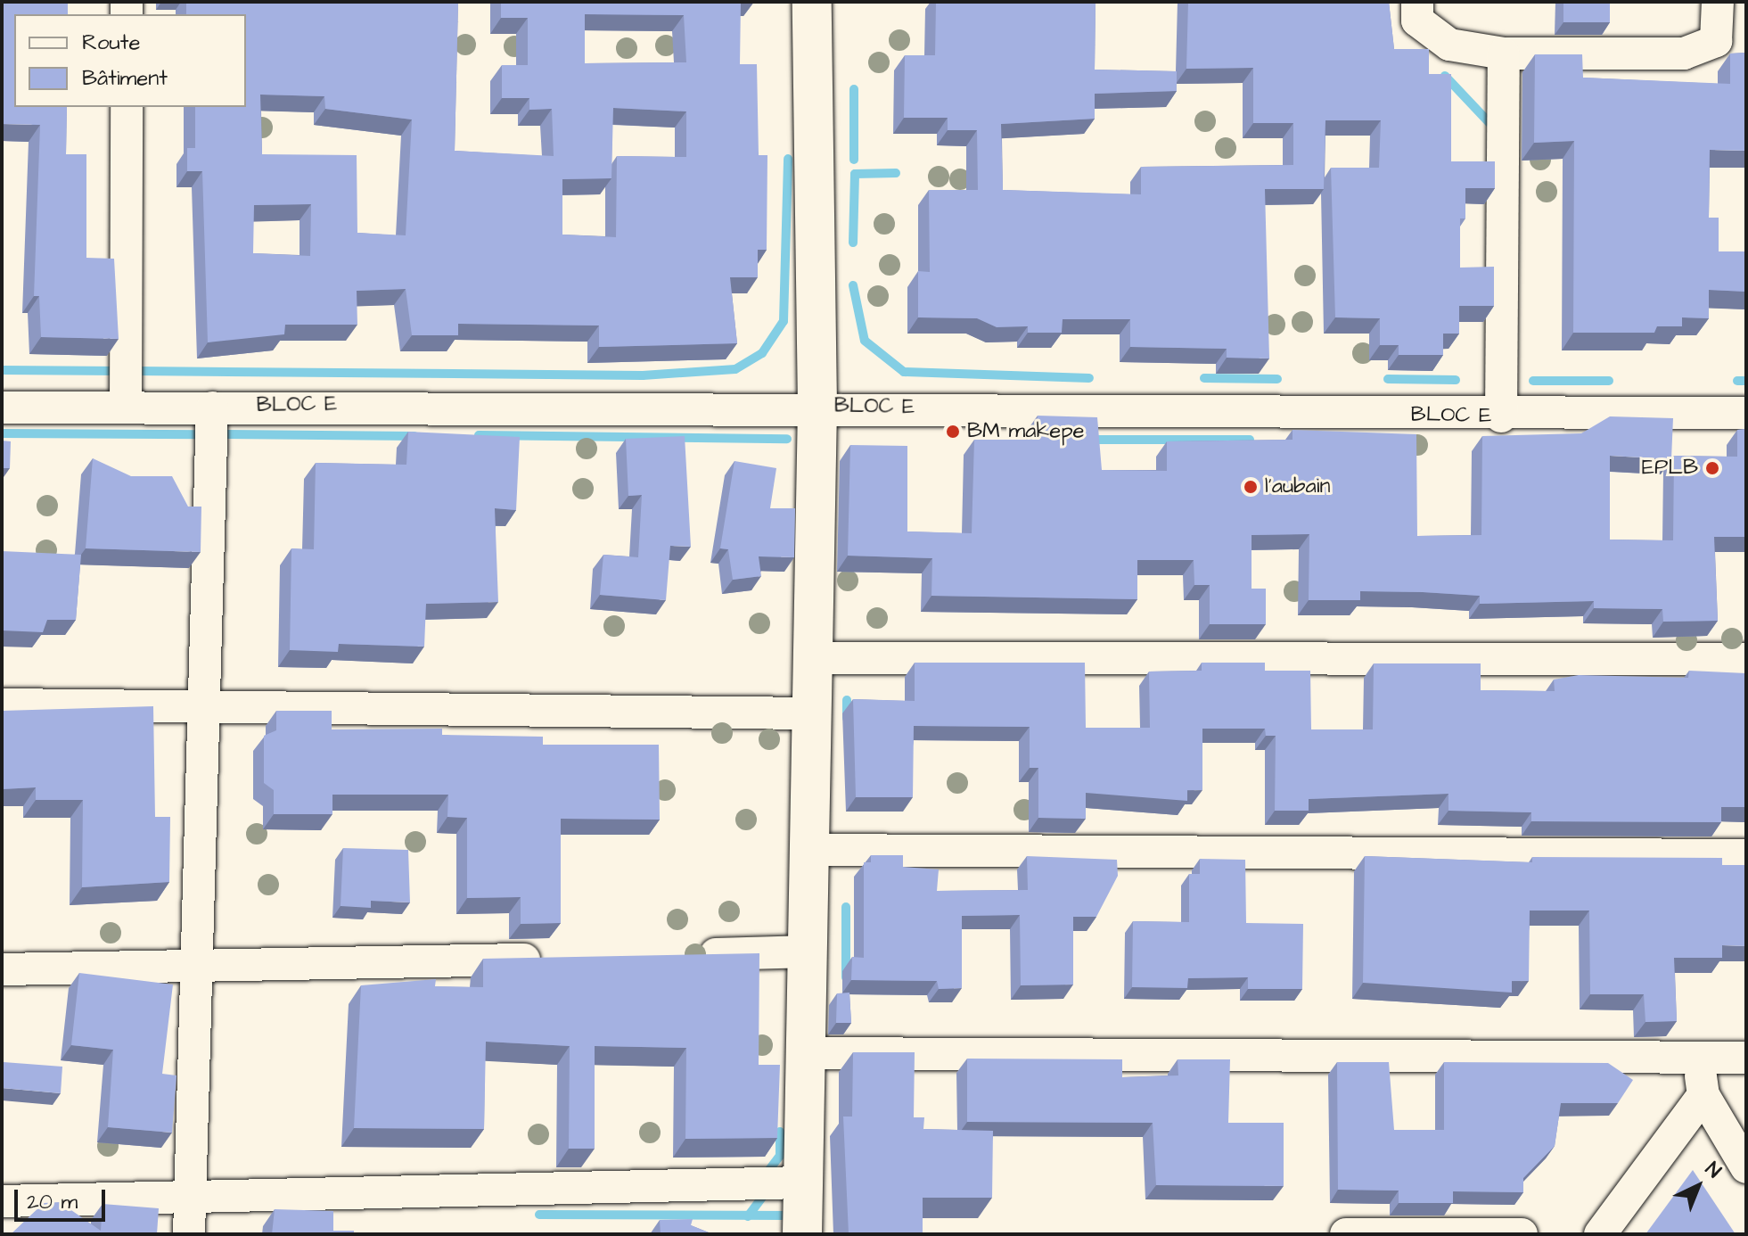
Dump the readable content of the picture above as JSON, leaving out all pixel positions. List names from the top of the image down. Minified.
{"streets":{"street":["BLOC E"]},"places":["BM makepe","EPLB","l'aubain"],"legend":["Route","Bâtiment"],"scale_bar":"20 m","north":"top right"}
